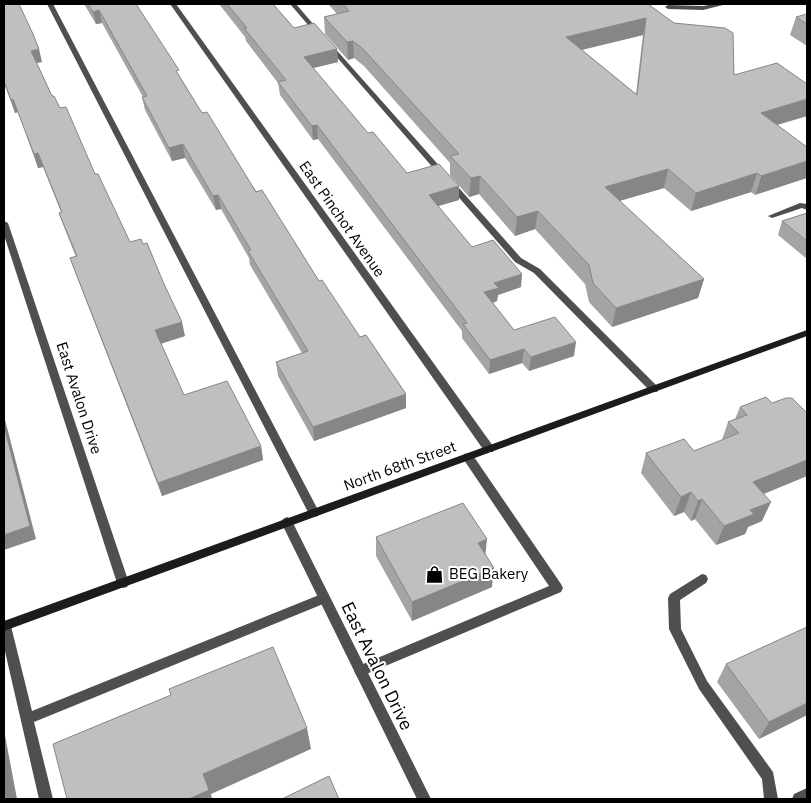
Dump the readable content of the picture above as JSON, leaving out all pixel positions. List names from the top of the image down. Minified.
{"streets":{"main road":["North 68th Street"],"street":["East Pinchot Avenue","East Avalon Drive"]},"crossings":[["East Pinchot Avenue","North 68th Street"],["East Avalon Drive","North 68th Street"]],"places":{"shop":["BEG Bakery"]}}
